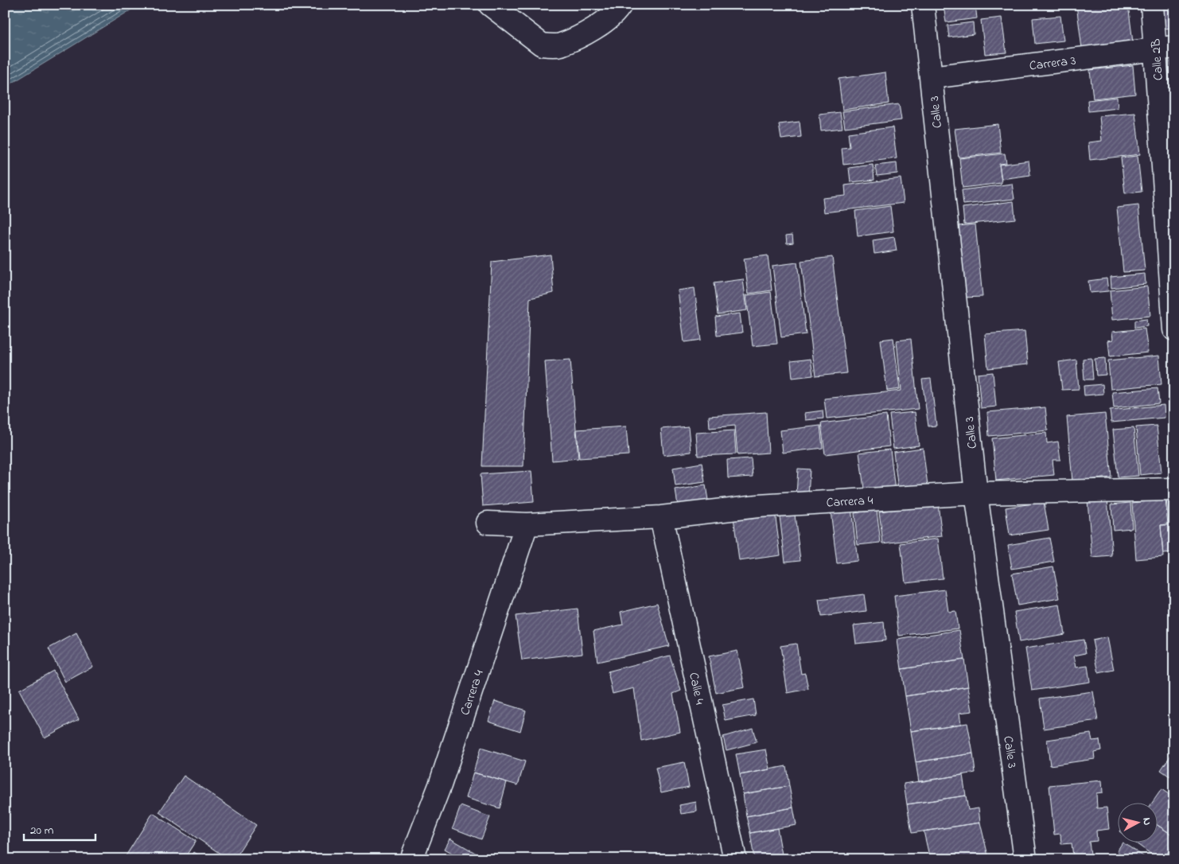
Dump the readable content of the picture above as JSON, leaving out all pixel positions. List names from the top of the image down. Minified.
{"streets":{"street":["Calle 2B","Carrera 3","Calle 3","Carrera 4","Calle 4"]},"crossings":[["Calle 2B","Carrera 3"],["Carrera 3","Calle 3"],["Calle 3","Carrera 4"],["Carrera 4","Calle 4"]],"scale_bar":"20 m","north":"right"}
